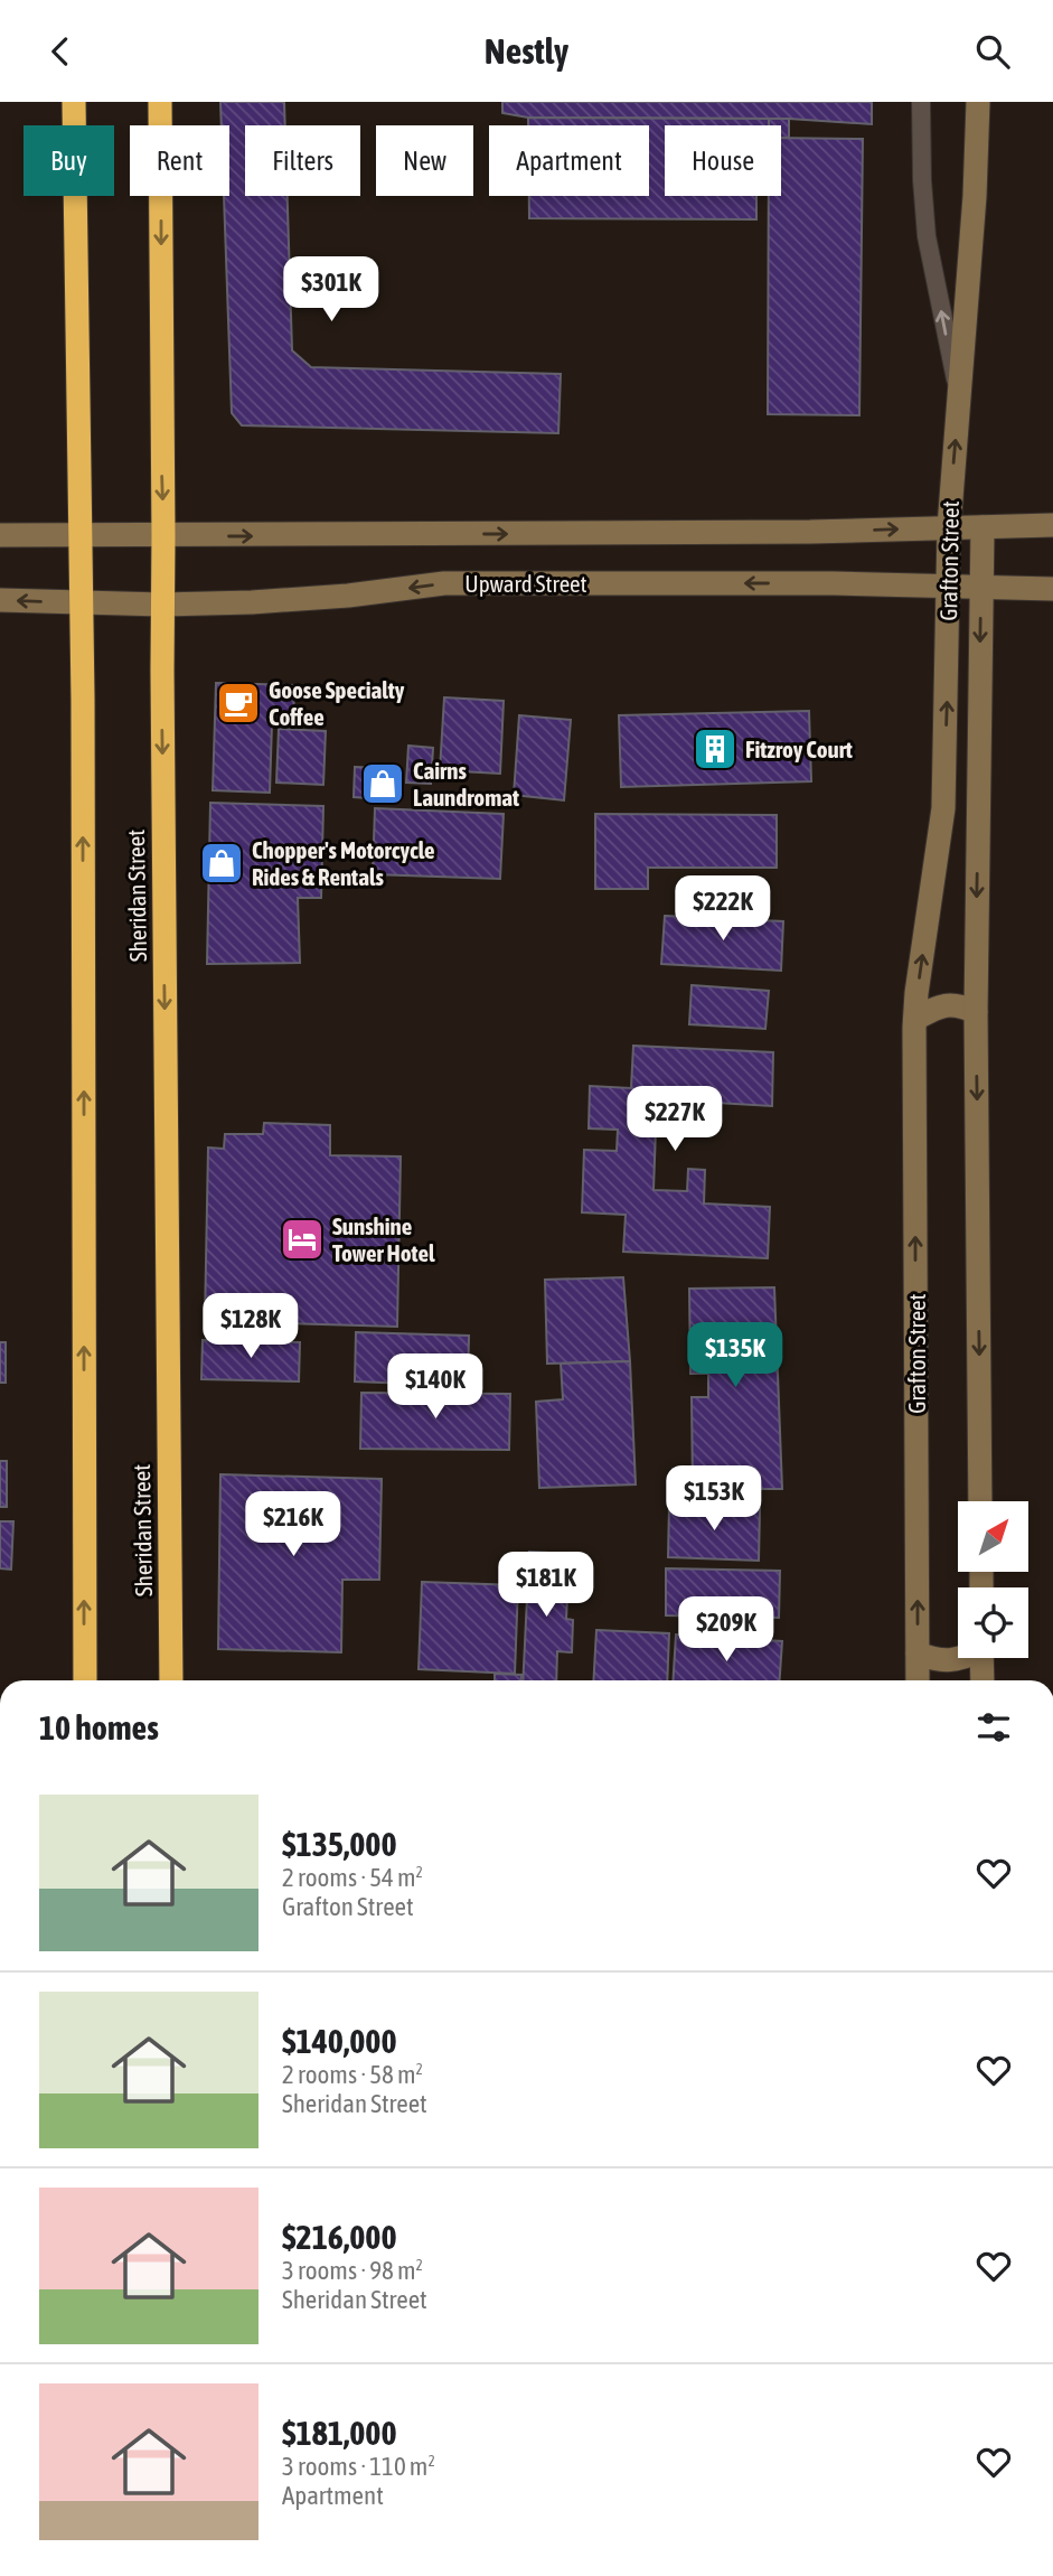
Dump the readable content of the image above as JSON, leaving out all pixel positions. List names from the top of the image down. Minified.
{"streets":{"highway":["Sheridan Street"],"street":["Grafton Street","Upward Street"]},"crossings":[["Grafton Street","Upward Street"],["Upward Street","Sheridan Street"]],"places":{"cafe":["Goose Specialty Coffee"],"building":["Fitzroy Court"],"shop":["Cairns Laundromat","Chopper's Motorcycle Rides & Rentals"],"hotel":["Sunshine Tower Hotel"]},"north":"top right","page":{"header":"Nestly","chip":["Buy","Rent","Filters","New","Apartment","House"],"price":["$301K","$222K","$227K","$128K","$135K","$140K","$153K","$216K","$181K","$209K"],"heading":"10 homes","list":[{"name":"$135,000","note":"2 rooms · 54 m² · Grafton Street"},{"name":"$140,000","note":"2 rooms · 58 m² · Sheridan Street"},{"name":"$216,000","note":"3 rooms · 98 m² · Sheridan Street"},{"name":"$181,000","note":"3 rooms · 110 m² · Apartment"}]}}
